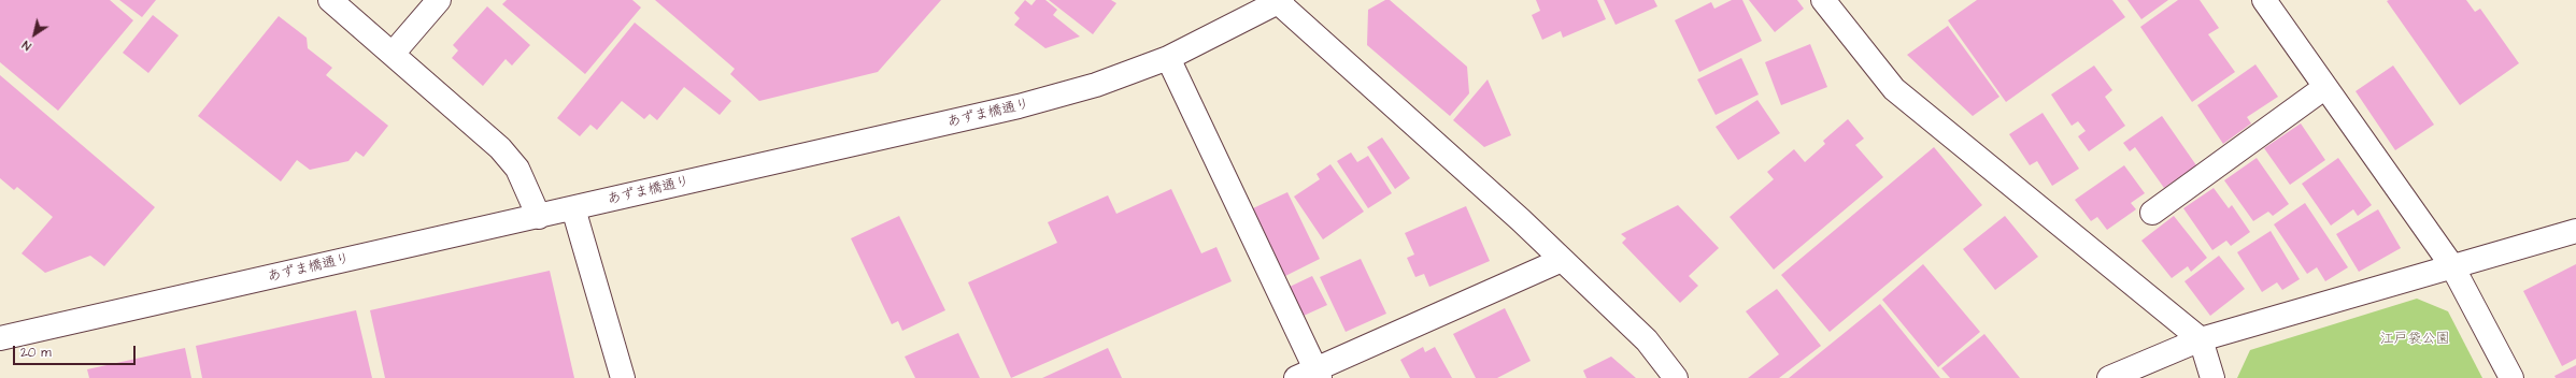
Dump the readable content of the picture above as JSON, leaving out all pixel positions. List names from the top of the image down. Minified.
{"streets":{"street":["あずま橋通り"]},"parks":["江戸袋公園"],"scale_bar":"20 m","north":"bottom left"}
